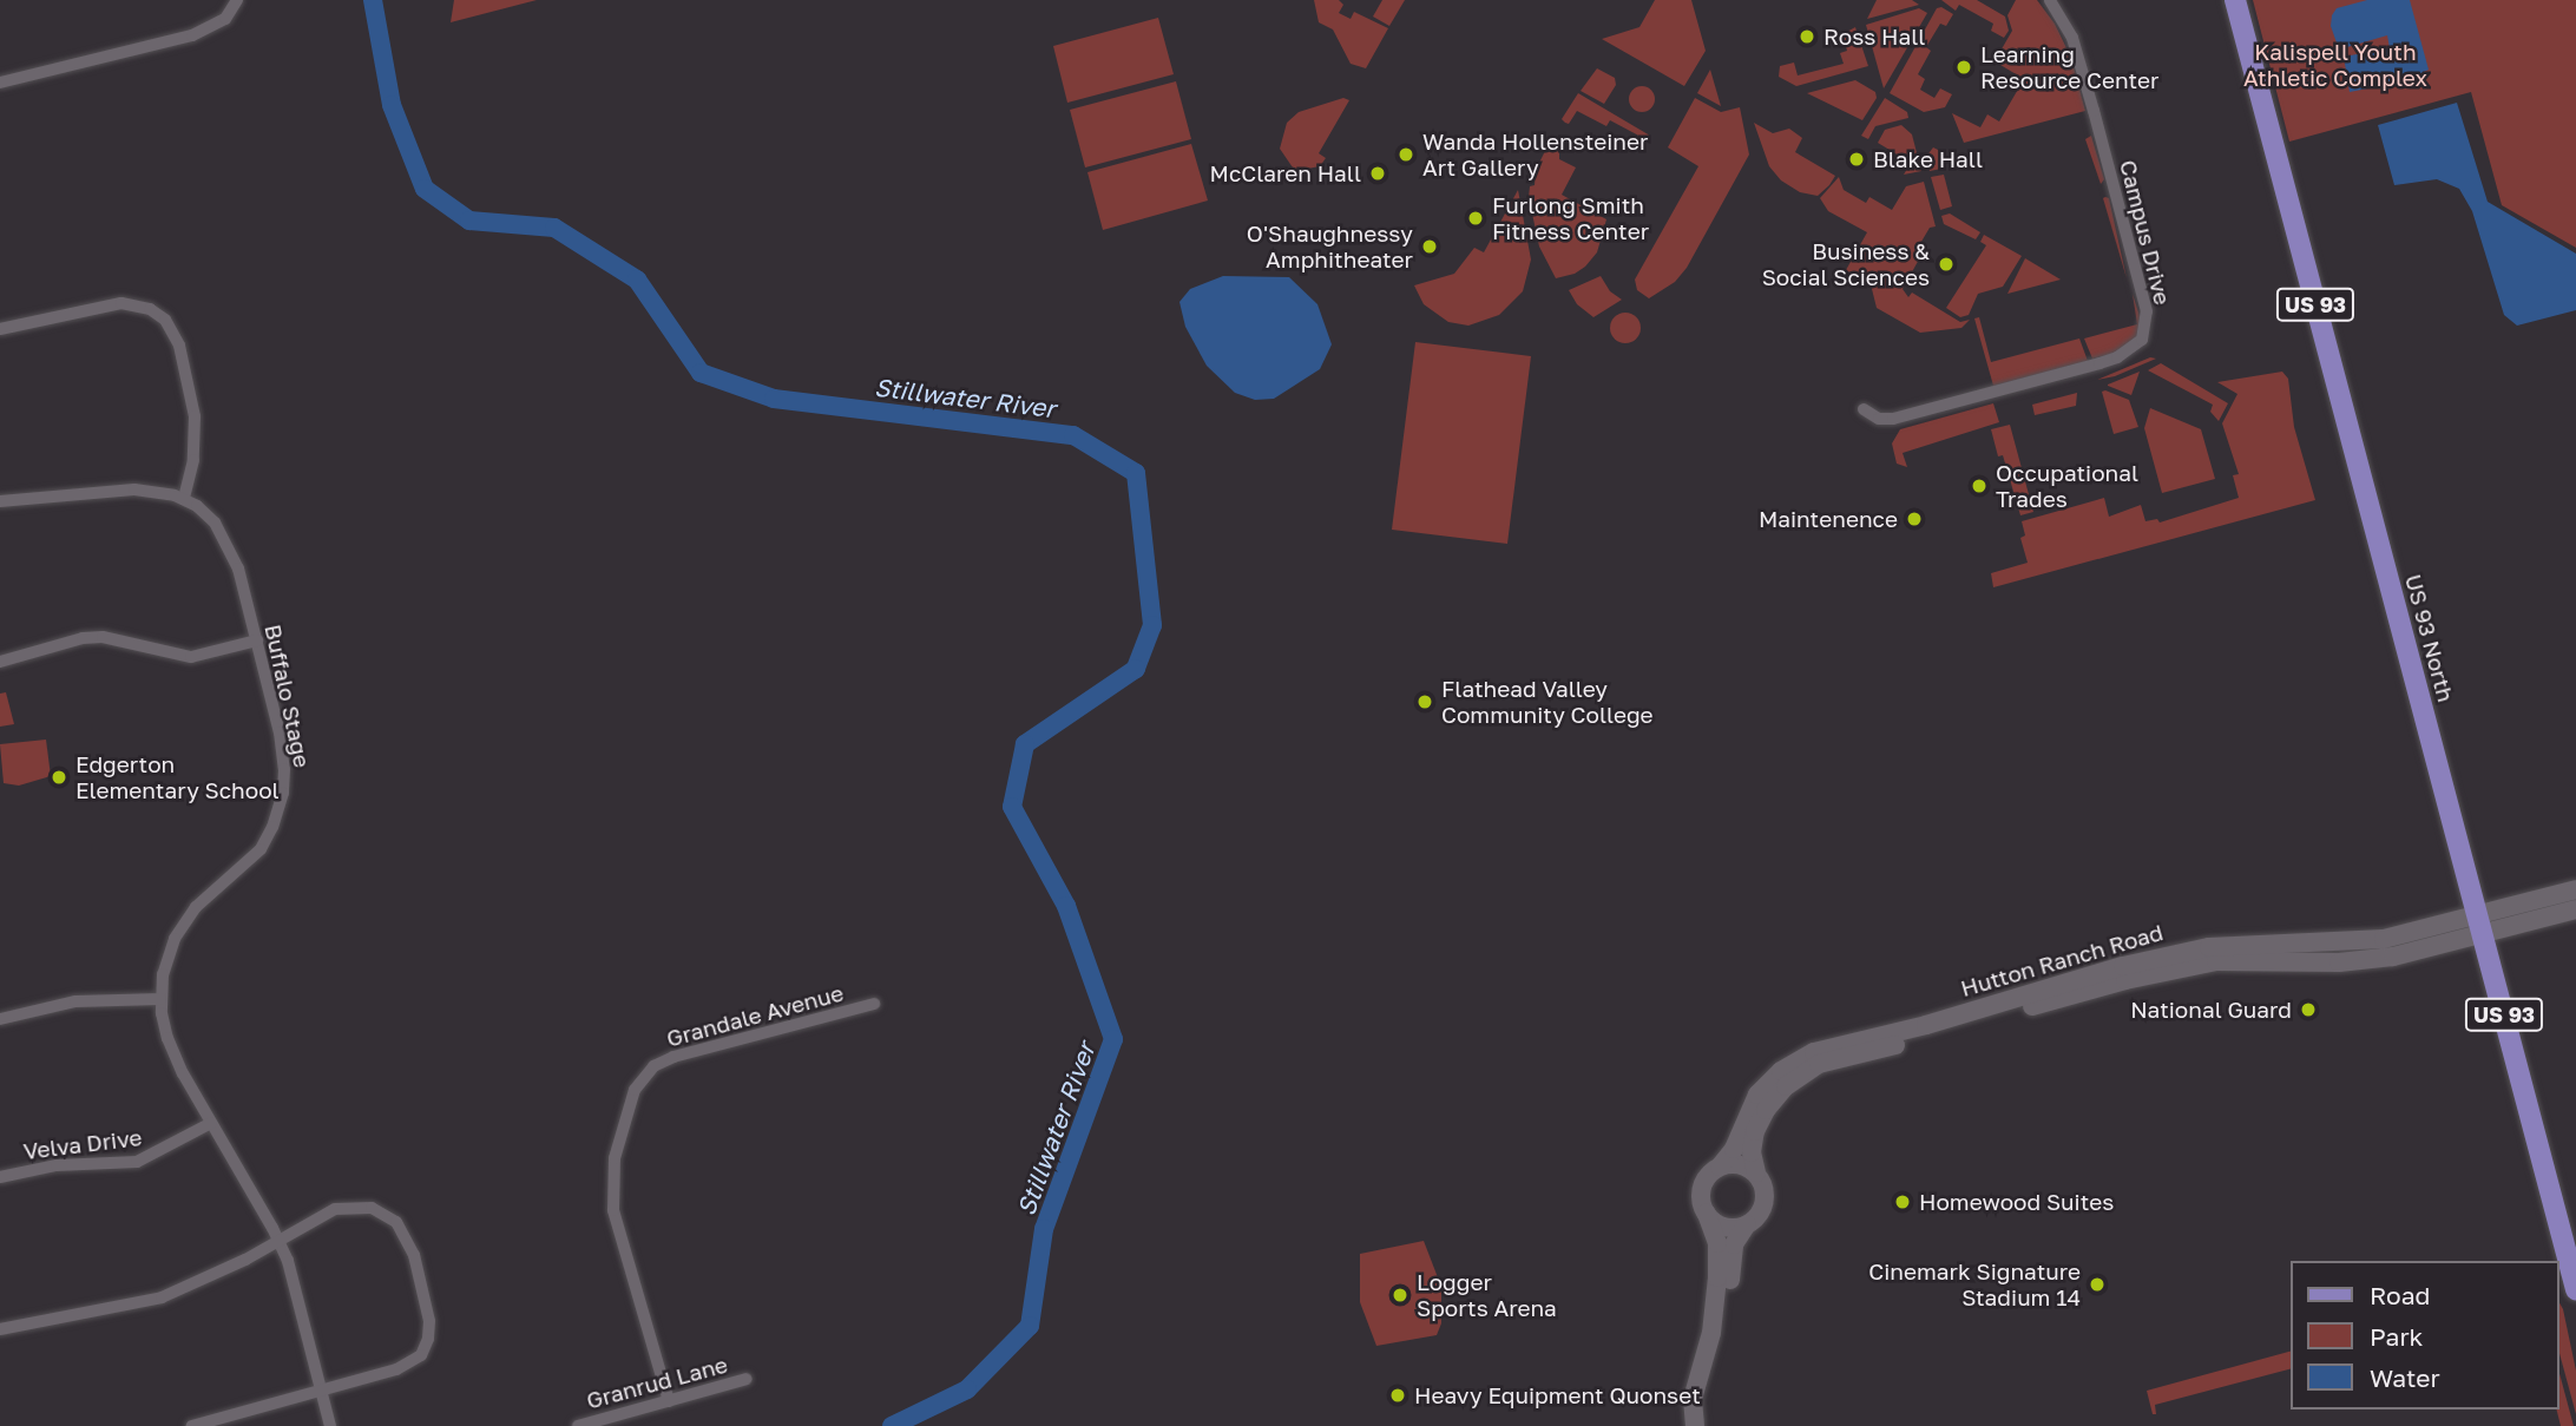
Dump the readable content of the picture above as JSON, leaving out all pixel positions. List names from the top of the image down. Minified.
{"streets":{"main road":["US 93","US 93 North","Hutton Ranch Road"],"street":["Campus Drive","Buffalo Stage","Grandale Avenue","Velva Drive","Granrud Lane"]},"crossings":[["US 93 North","Hutton Ranch Road"],["Buffalo Stage","Velva Drive"],["Grandale Avenue","Granrud Lane"]],"water":["Stillwater River"],"parks":["Kalispell Youth Athletic Complex"],"places":["Ross Hall","Learning Resource Center","Wanda Hollensteiner Art Gallery","Blake Hall","McClaren Hall","Furlong Smith Fitness Center","O'Shaughnessy Amphitheater","Business & Social Sciences","Occupational Trades","Maintenence","Flathead Valley Community College","Edgerton Elementary School","National Guard","Homewood Suites","Cinemark Signature Stadium 14","Logger Sports Arena","Heavy Equipment Quonset"],"legend":["Road","Park","Water"]}
